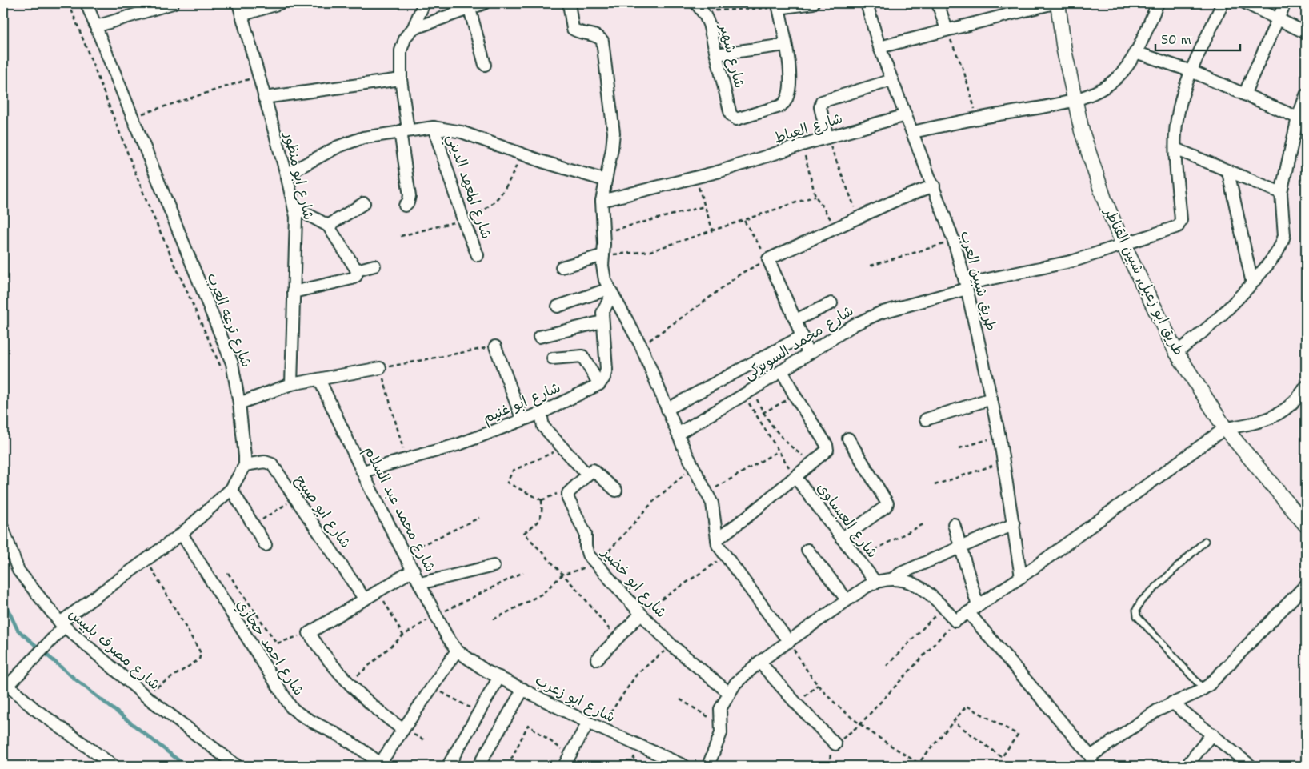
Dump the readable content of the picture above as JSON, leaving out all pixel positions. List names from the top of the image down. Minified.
{"streets":{"street":["شارع شهير","شارع العياط","شارع ابو منظور","شارع المعهد الديني","طريق شبين العرب","طريق ابو زعبل, شبين القناطر","شارع ترعه العرب","شارع محمد السوبركى","شارع ابو غنيم","شارع محمد عبد السلام","شارع ابو صبيح","شارع العبساوى","شارع ابو خضير","شارع احمد حجازي","شارع مصرف بلبيس","شارع ابو زعرب"]},"crossings":[["شارع العياط","طريق شبين العرب"],["طريق شبين العرب","شارع محمد السوبركى"],["طريق ابو زعبل, شبين القناطر","شارع محمد السوبركى"],["شارع ترعه العرب","شارع ابو صبيح"],["شارع ابو غنيم","شارع محمد عبد السلام"],["شارع محمد عبد السلام","شارع ابو زعرب"]],"scale_bar":"50 m"}
